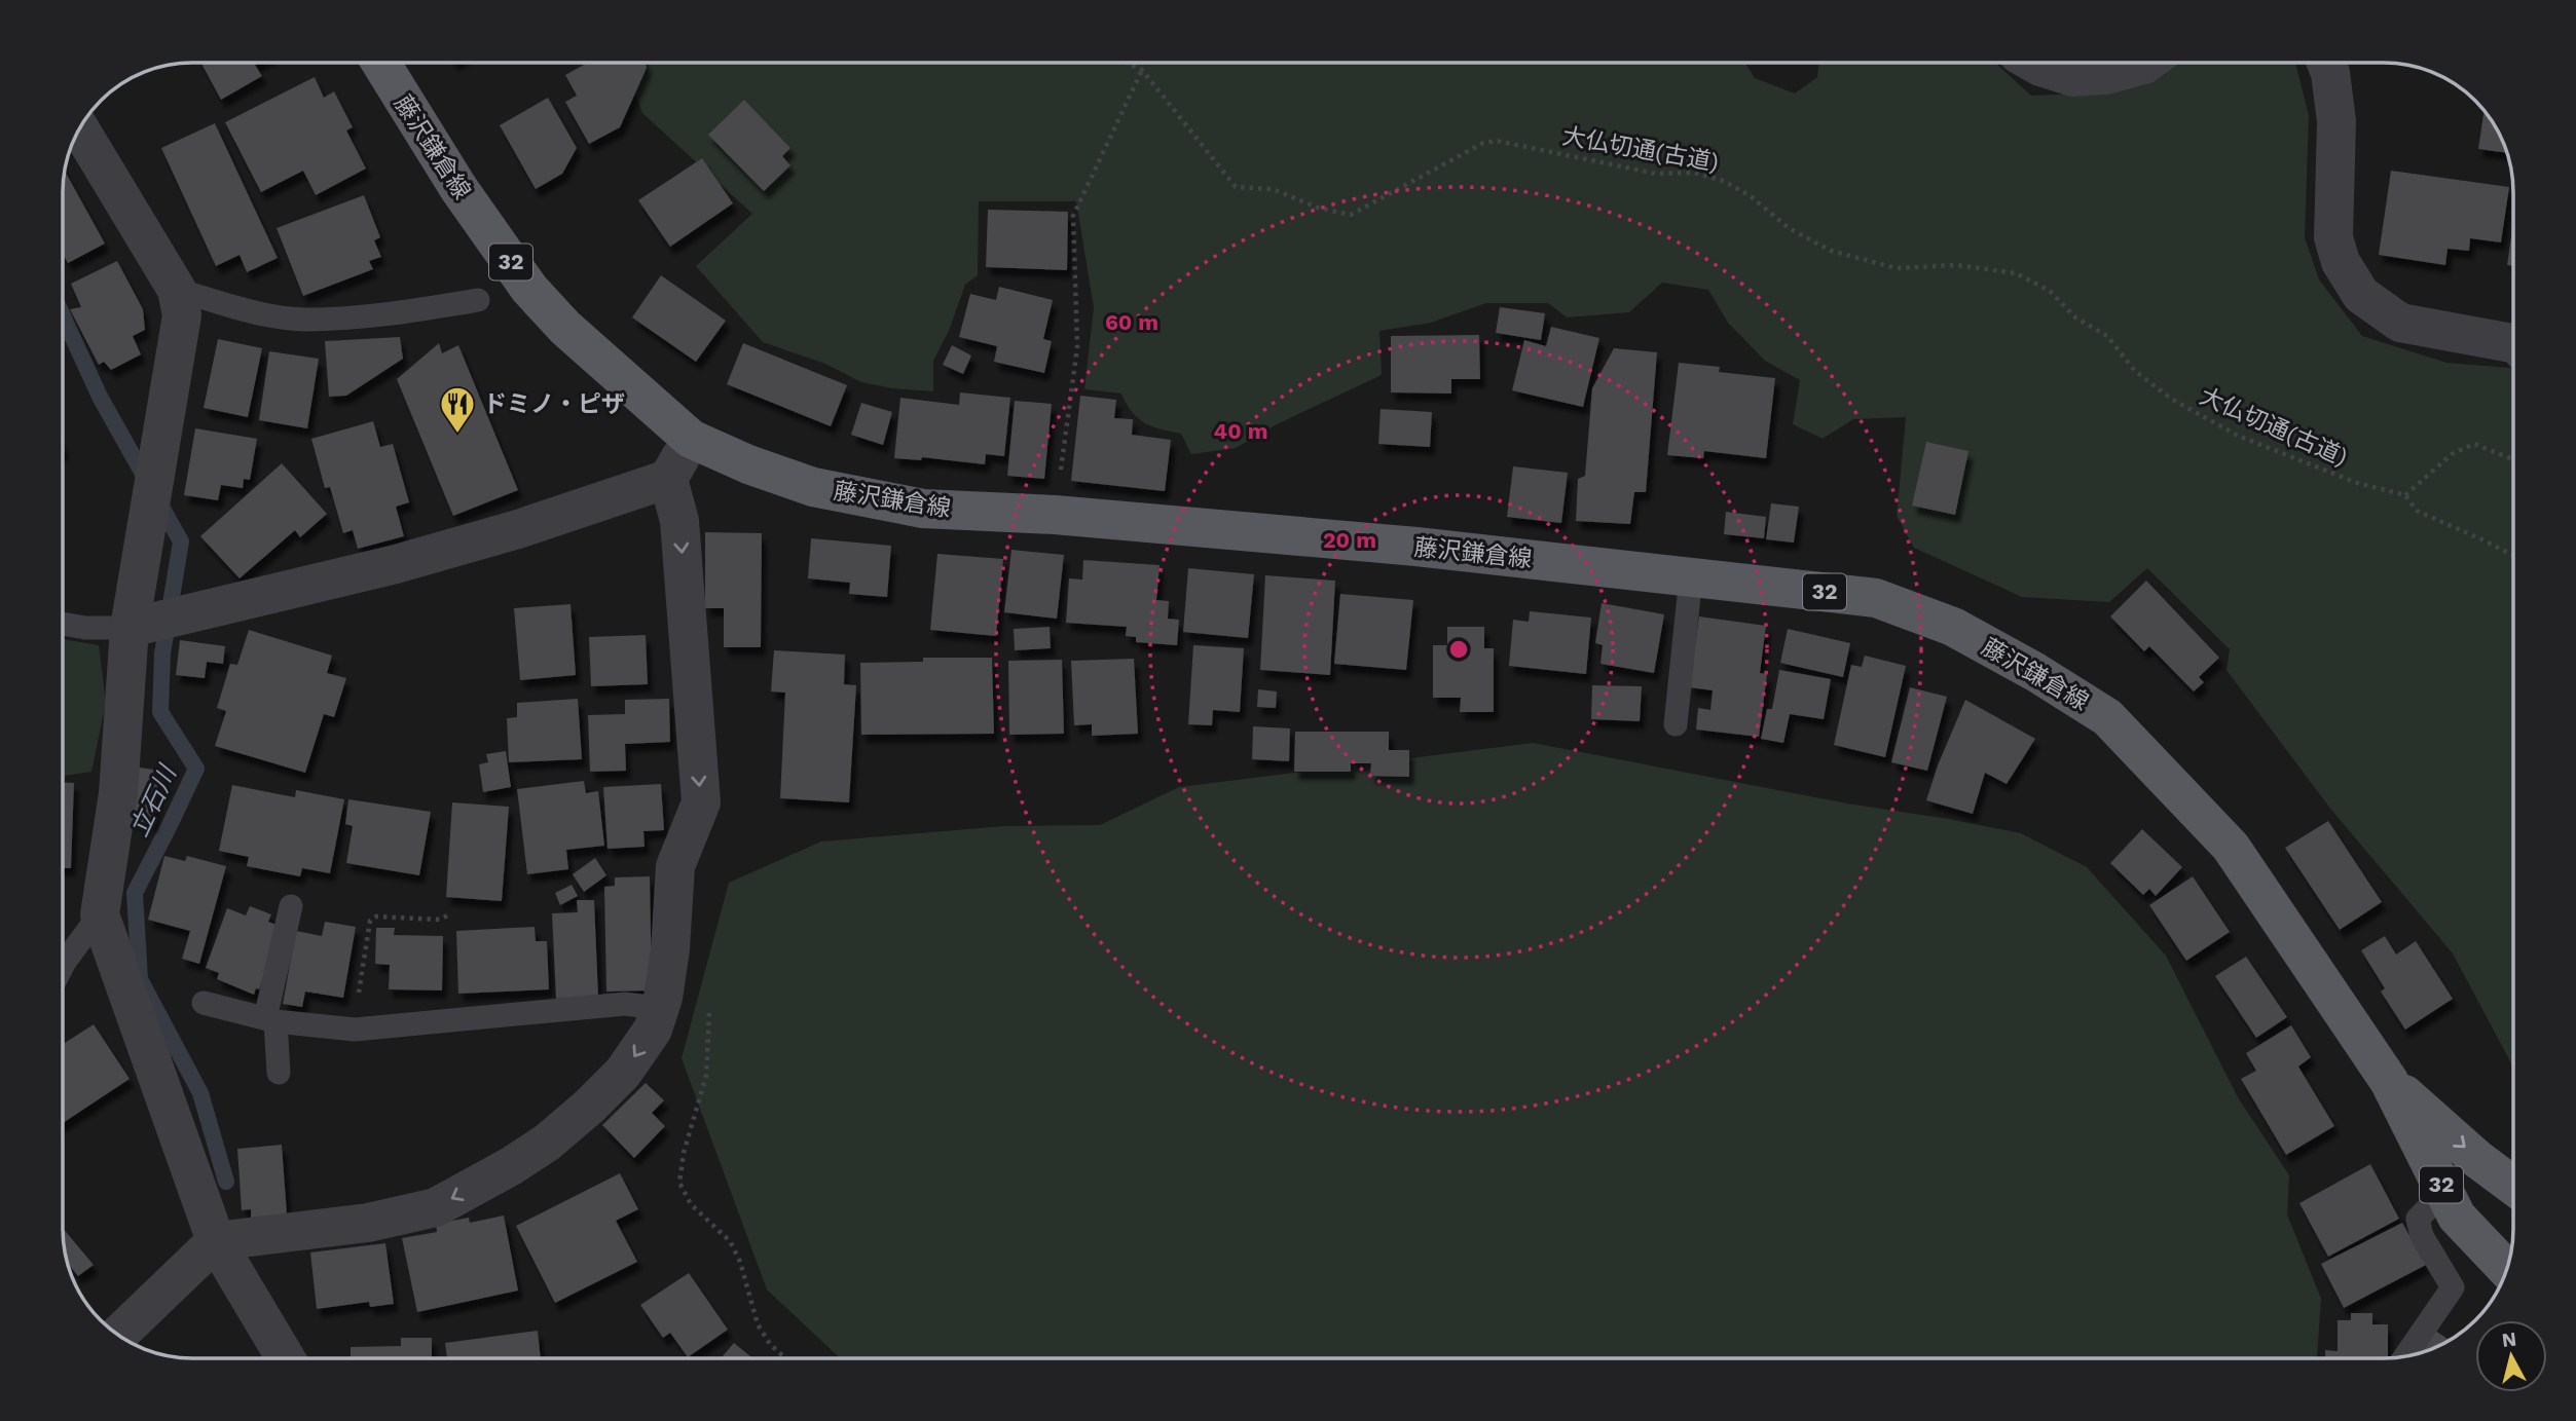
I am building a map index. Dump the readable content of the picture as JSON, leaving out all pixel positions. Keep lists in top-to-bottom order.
{
  "streets": {
    "main road": ["藤沢鎌倉線", "32"],
    "path": ["大仏切通(古道)"]
  },
  "water": ["立石川"],
  "places": {
    "restaurant": ["ドミノ・ピザ"]
  },
  "north": "top",
  "rings": ["60 m", "40 m", "20 m"]
}
